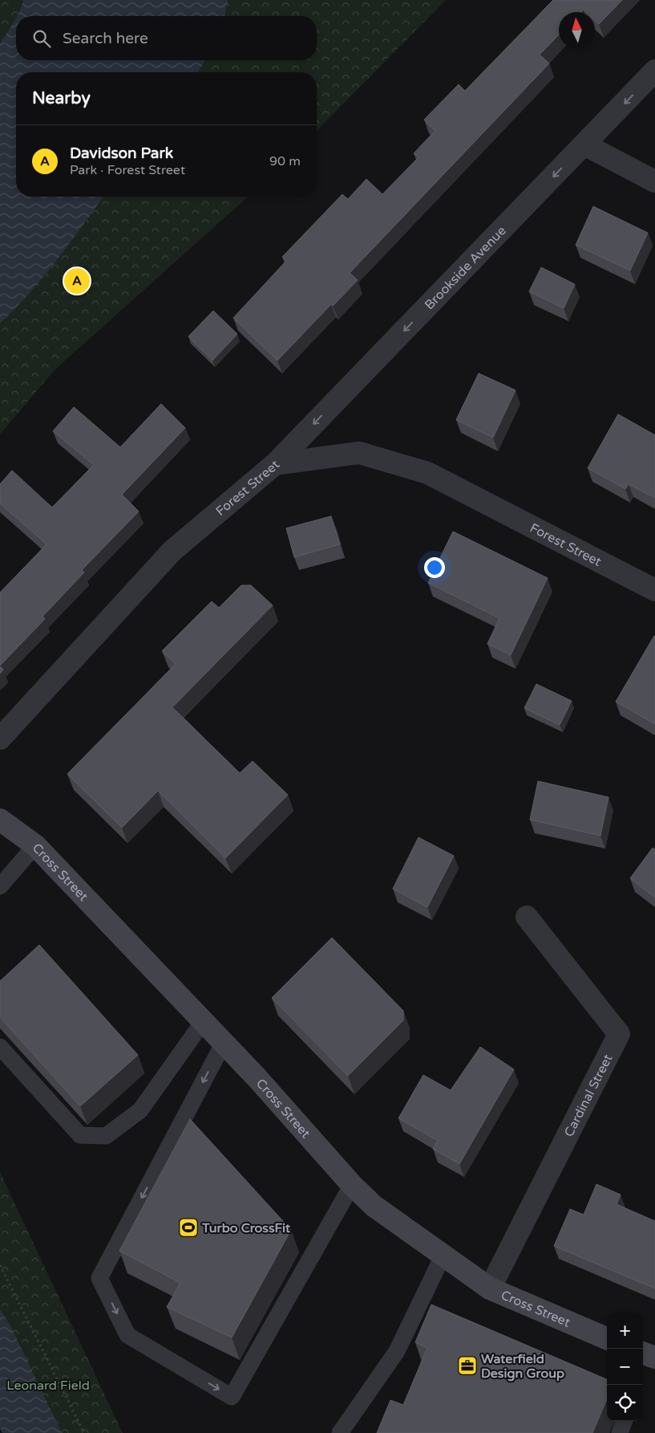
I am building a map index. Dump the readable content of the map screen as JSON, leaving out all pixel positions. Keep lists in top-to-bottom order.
{
  "streets": {
    "street": [
      "Brookside Avenue",
      "Forest Street",
      "Cross Street",
      "Cardinal Street"
    ]
  },
  "crossings": [
    ["Brookside Avenue", "Forest Street"],
    ["Cross Street", "Cardinal Street"]
  ],
  "one_way": ["Brookside Avenue"],
  "parks": ["Leonard Field"],
  "places": {
    "sports": ["Turbo CrossFit"],
    "office": ["Waterfield Design Group"]
  },
  "north": "top",
  "page": {
    "search": "Search here",
    "heading": "Nearby",
    "list": [
      {
        "mark": "A",
        "name": "Davidson Park",
        "note": "Park · Forest Street",
        "value": "90 m"
      }
    ],
    "pins": "A",
    "map_buttons": ["+", "−"]
  }
}
